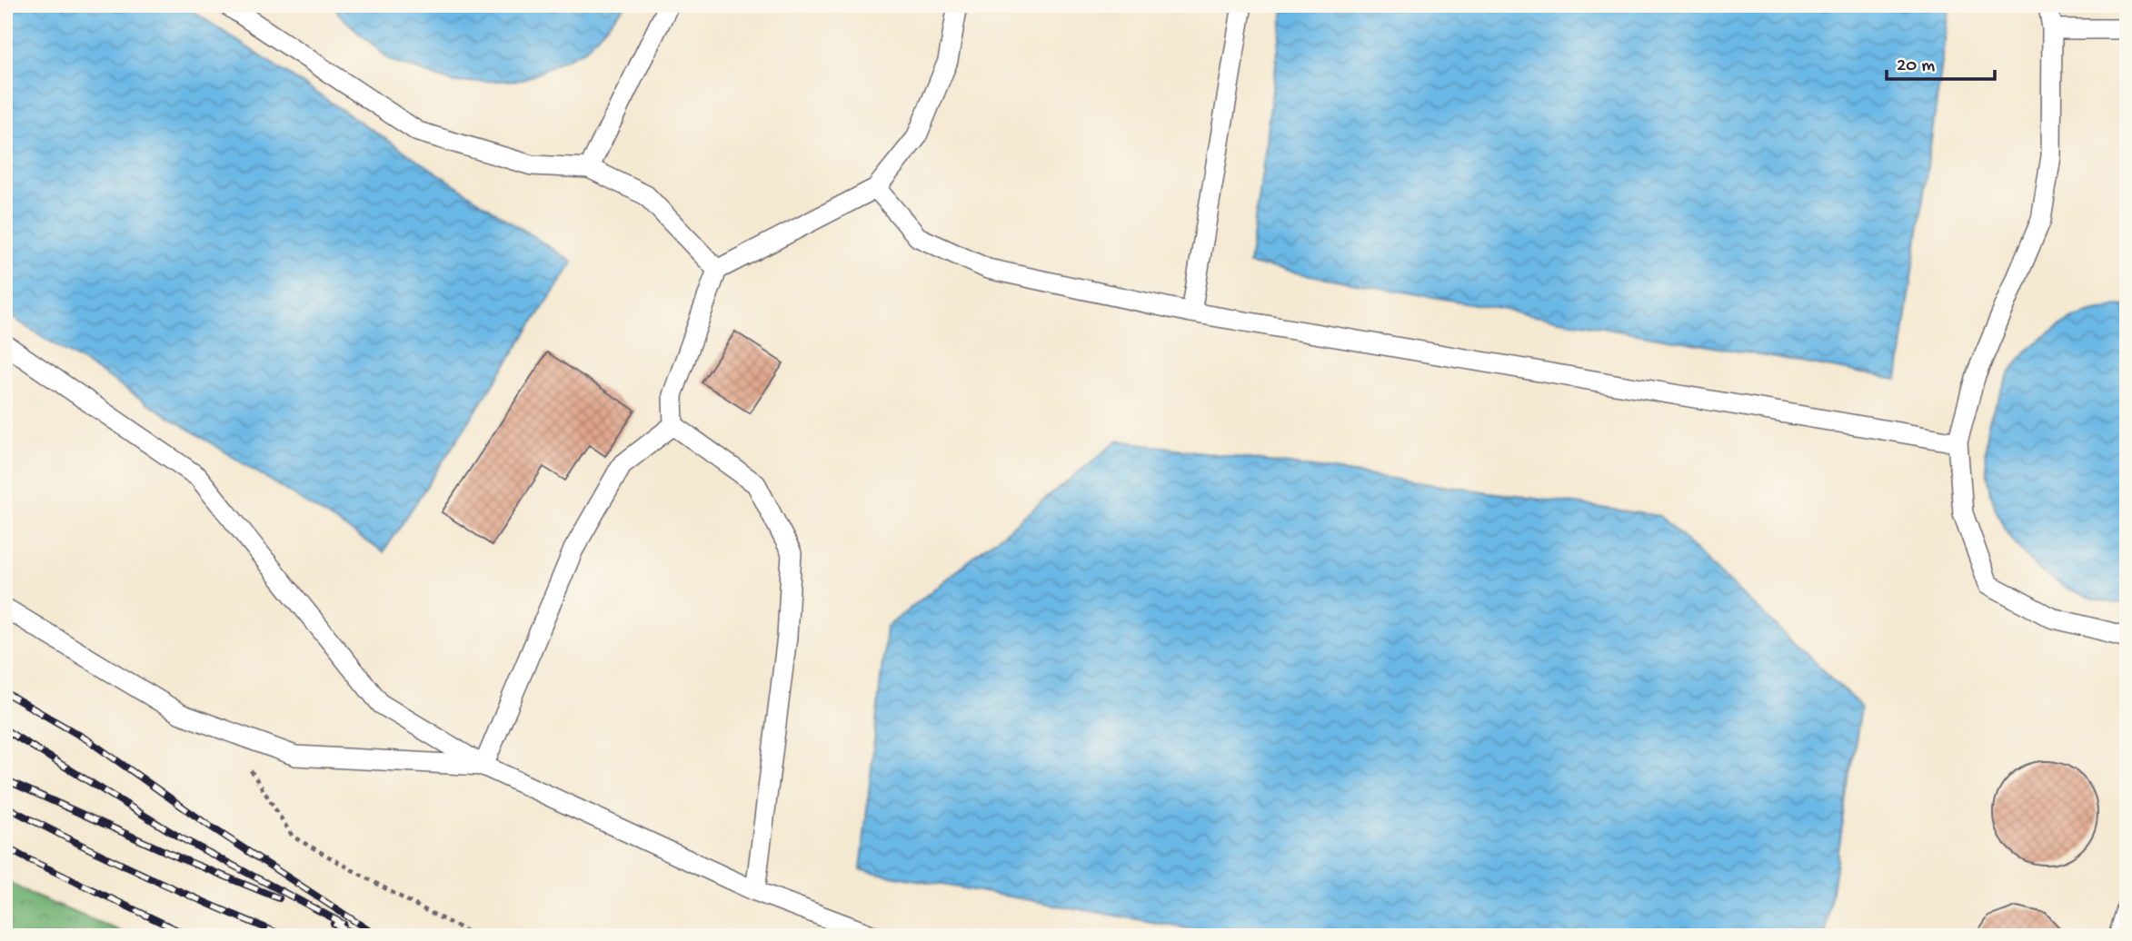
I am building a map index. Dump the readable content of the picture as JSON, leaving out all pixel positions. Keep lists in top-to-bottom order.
{
  "scale_bar": "20 m"
}
